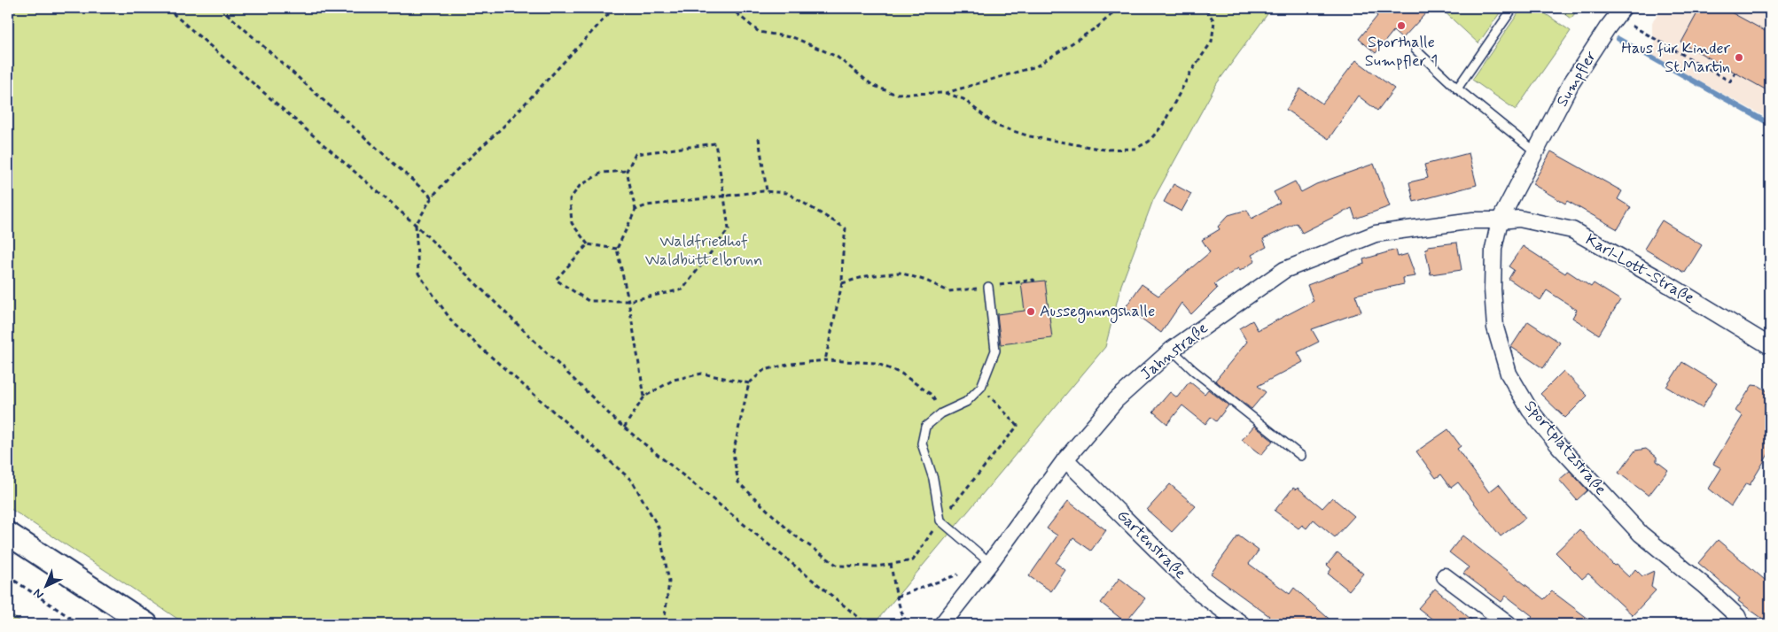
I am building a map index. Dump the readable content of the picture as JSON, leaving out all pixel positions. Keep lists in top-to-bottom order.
{
  "streets": {
    "street": [
      "Sumpfler",
      "Karl-Lott-Straße",
      "Jahnstraße",
      "Sportplatzstraße",
      "Gartenstraße"
    ]
  },
  "crossings": [
    ["Sumpfler", "Karl-Lott-Straße"],
    ["Sumpfler", "Jahnstraße"],
    ["Sumpfler", "Sportplatzstraße"],
    ["Karl-Lott-Straße", "Jahnstraße"],
    ["Karl-Lott-Straße", "Sportplatzstraße"],
    ["Jahnstraße", "Sportplatzstraße"],
    ["Jahnstraße", "Gartenstraße"]
  ],
  "parks": ["Waldfriedhof Waldbüttelbrunn"],
  "places": ["Sporthalle Sumpfler 1", "Haus für Kinder St.Martin", "Aussegnungshalle"],
  "north": "bottom left"
}
